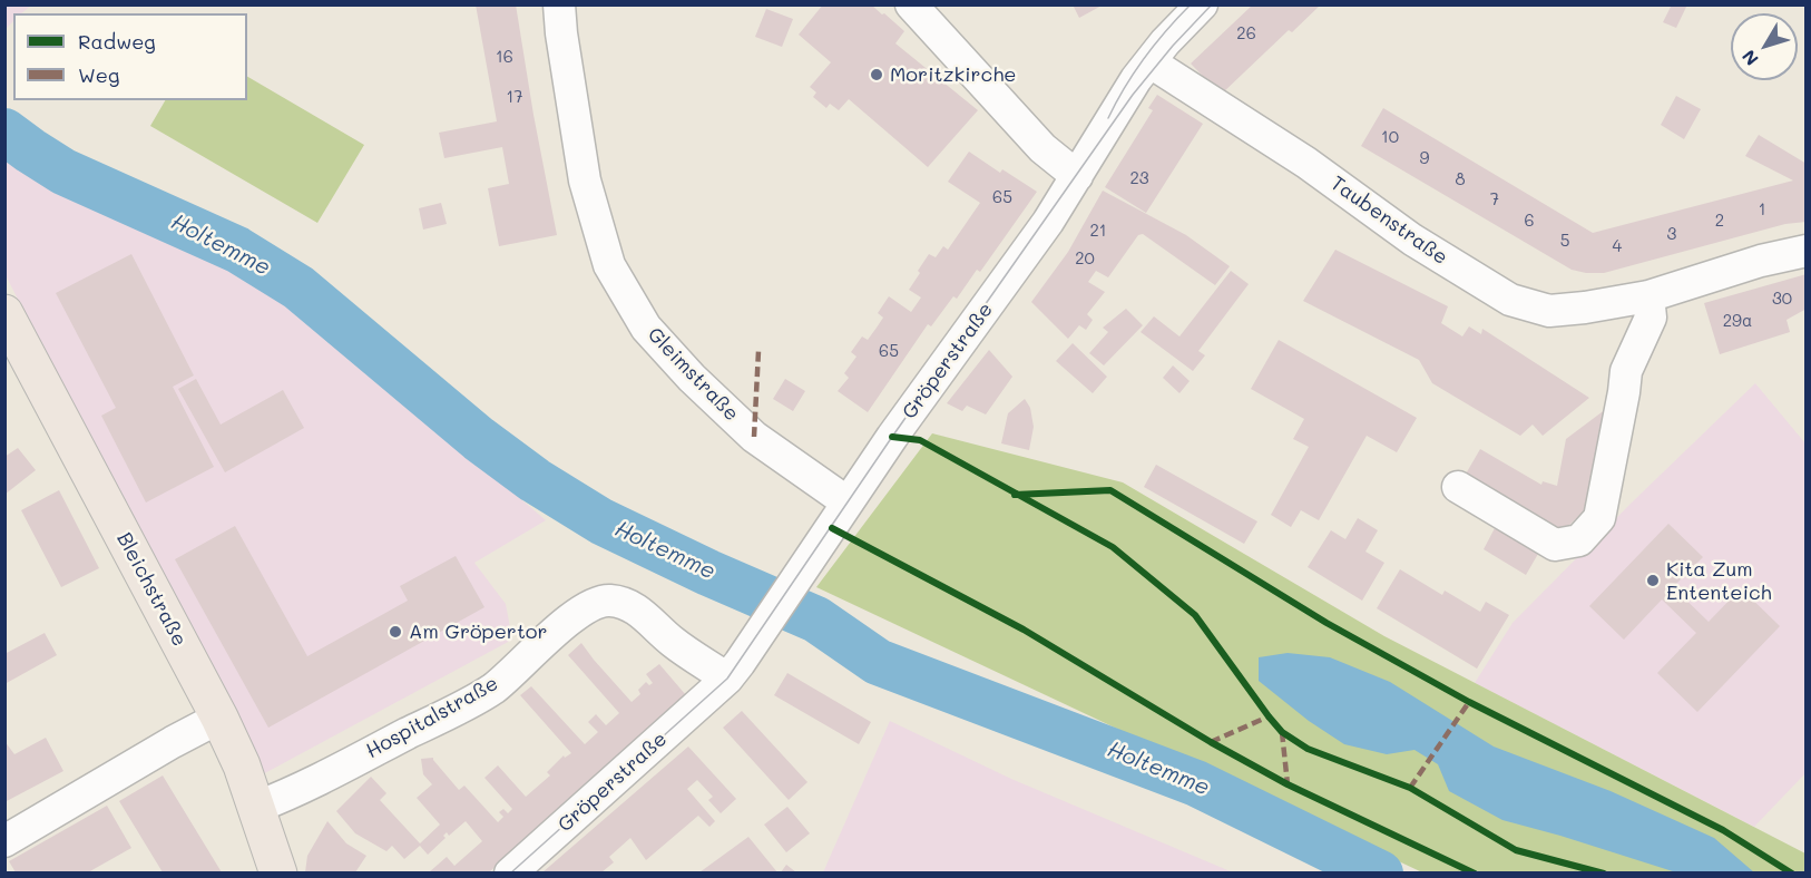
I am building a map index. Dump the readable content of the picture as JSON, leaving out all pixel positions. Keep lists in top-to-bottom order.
{
  "streets": {
    "main road": ["Bleichstraße"],
    "street": [
      "Taubenstraße",
      "Gröperstraße",
      "Gleimstraße",
      "Hospitalstraße"
    ]
  },
  "crossings": [
    ["Taubenstraße", "Gröperstraße"],
    ["Gröperstraße", "Gleimstraße"],
    ["Gröperstraße", "Hospitalstraße"],
    ["Bleichstraße", "Hospitalstraße"]
  ],
  "water": ["Holtemme"],
  "places": ["Moritzkirche", "Kita Zum Ententeich", "Am Gröpertor"],
  "house_numbers": [
    "26",
    "16",
    "17",
    "10",
    "9",
    "23",
    "8",
    "65",
    "7",
    "1",
    "6",
    "2",
    "21",
    "3",
    "5",
    "4",
    "20",
    "30",
    "29a",
    "65"
  ],
  "legend": ["Radweg", "Weg"],
  "north": "bottom left"
}
